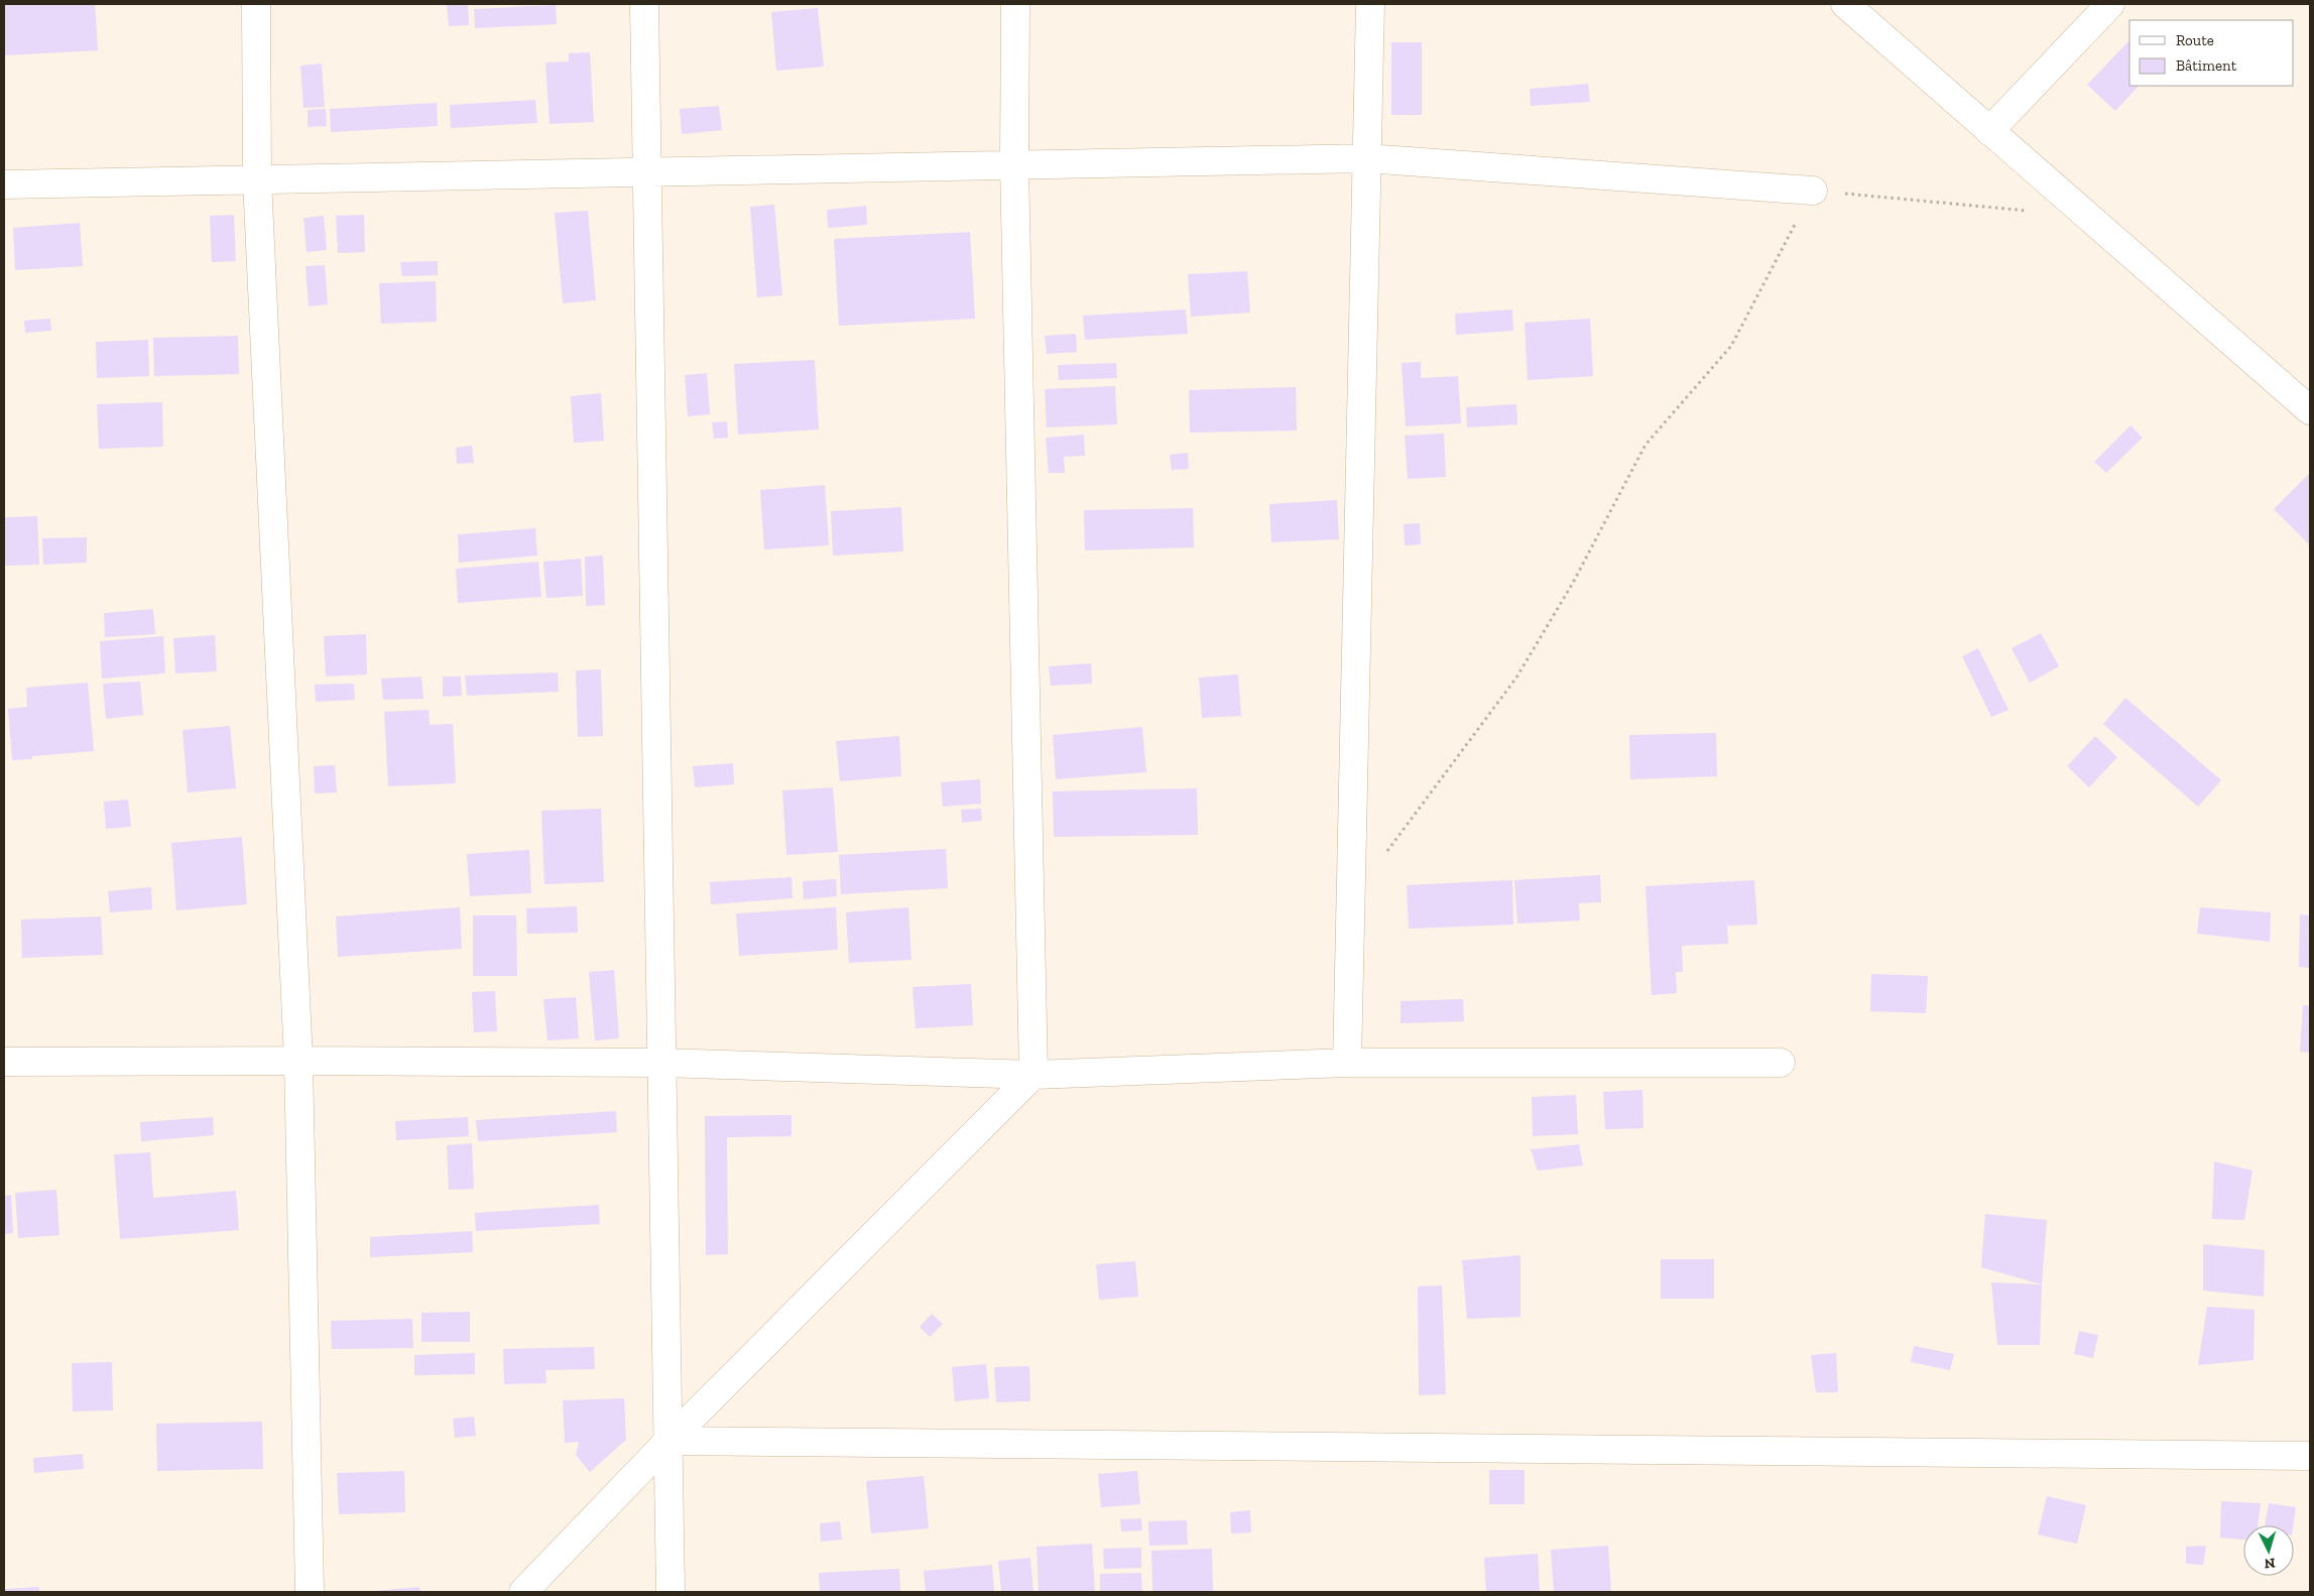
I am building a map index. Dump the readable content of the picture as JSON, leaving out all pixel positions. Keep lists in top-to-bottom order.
{
  "legend": ["Route", "Bâtiment"],
  "north": "bottom"
}
